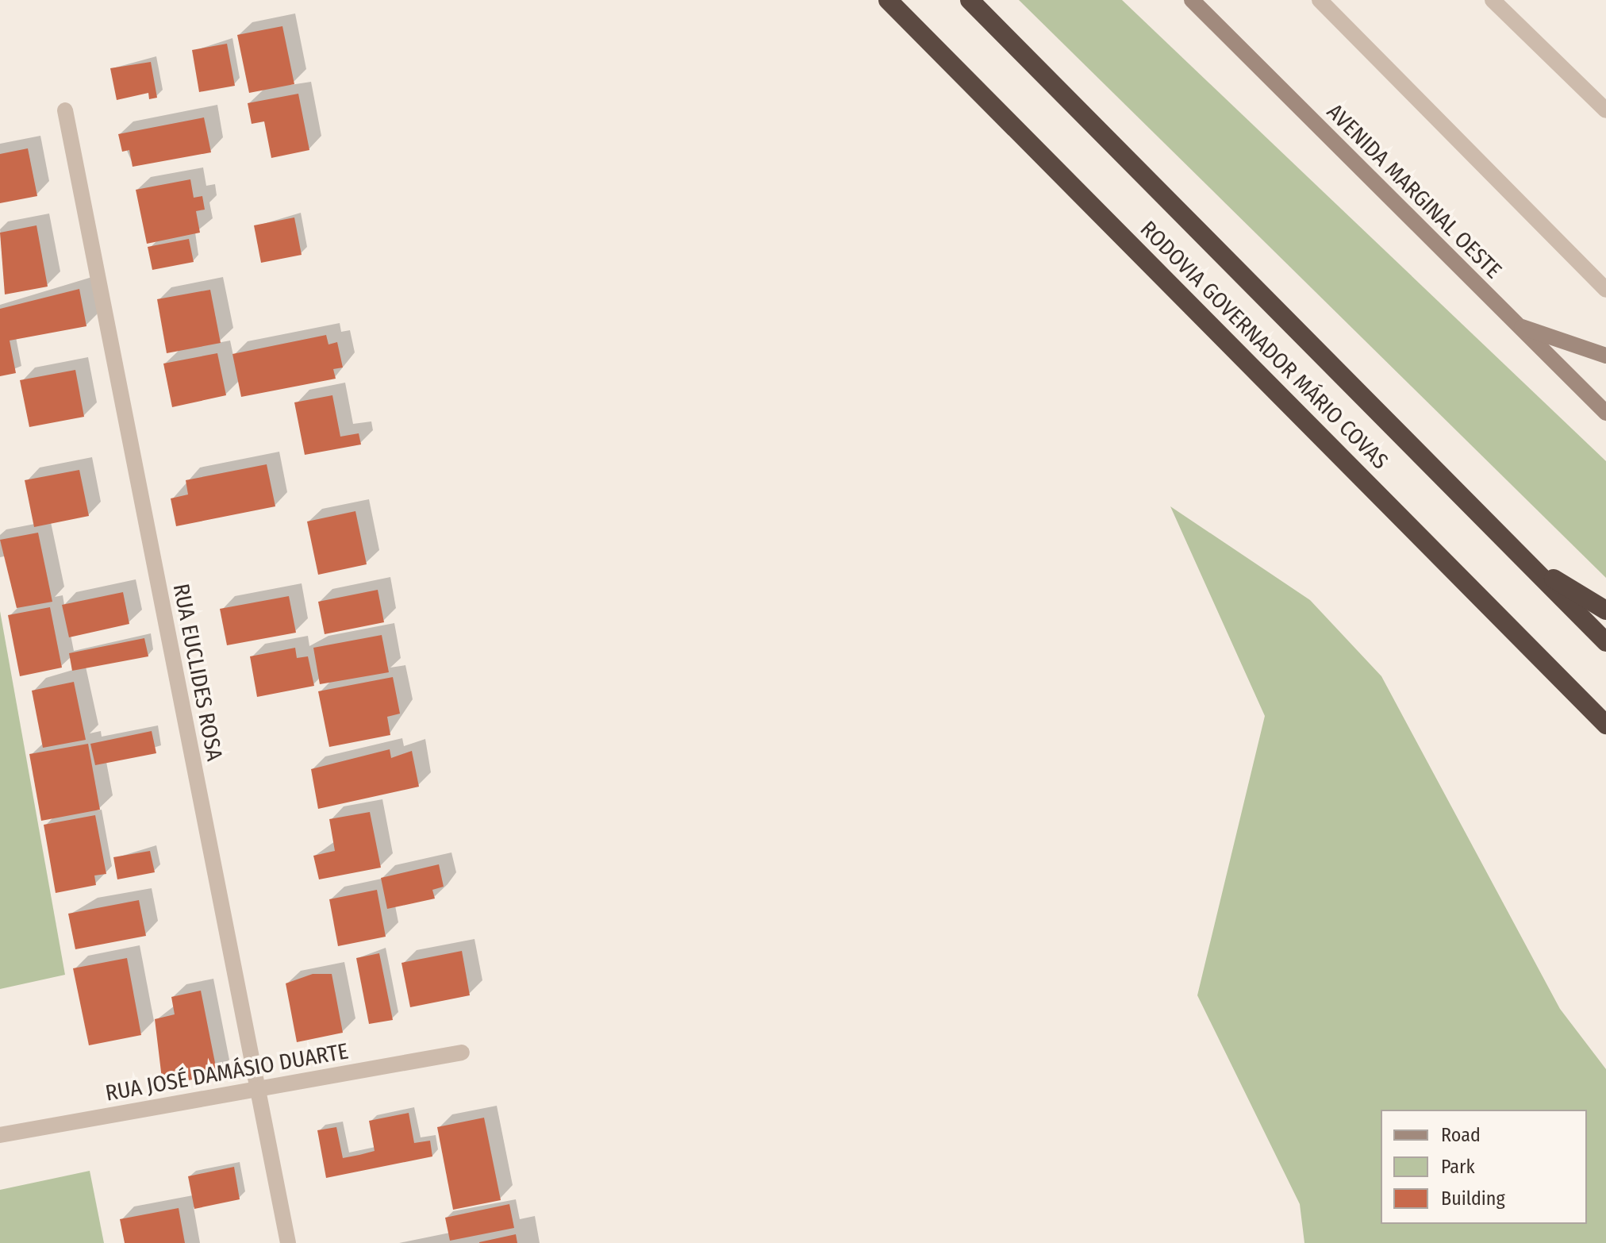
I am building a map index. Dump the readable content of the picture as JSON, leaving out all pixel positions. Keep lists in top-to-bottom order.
{
  "streets": {
    "highway": ["RODOVIA GOVERNADOR MÁRIO COVAS"],
    "main road": ["AVENIDA MARGINAL OESTE"],
    "street": ["RUA EUCLIDES ROSA", "RUA JOSÉ DAMÁSIO DUARTE"]
  },
  "crossings": [
    ["RUA EUCLIDES ROSA", "RUA JOSÉ DAMÁSIO DUARTE"]
  ],
  "legend": ["Road", "Park", "Building"]
}
